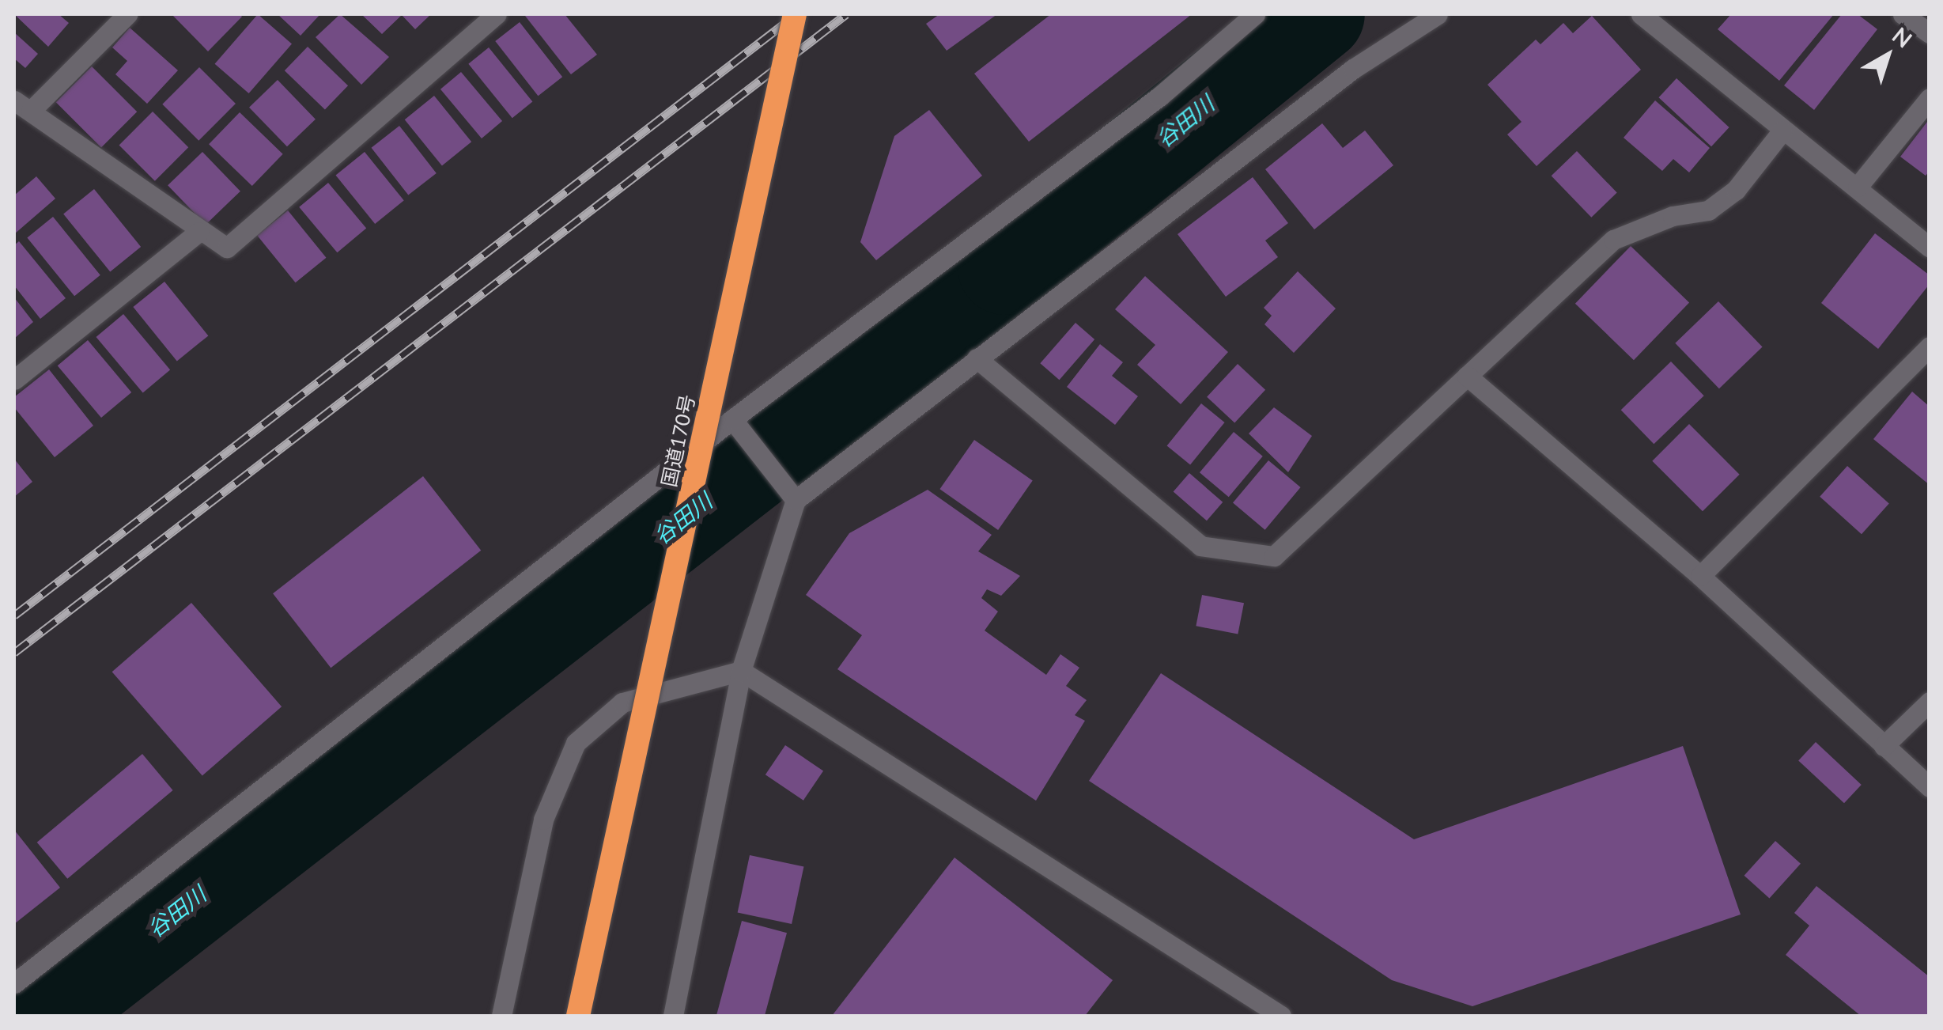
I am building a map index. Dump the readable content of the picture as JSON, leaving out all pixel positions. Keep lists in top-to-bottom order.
{
  "streets": {
    "highway": ["国道170号"]
  },
  "water": ["谷田川"],
  "north": "top right"
}
